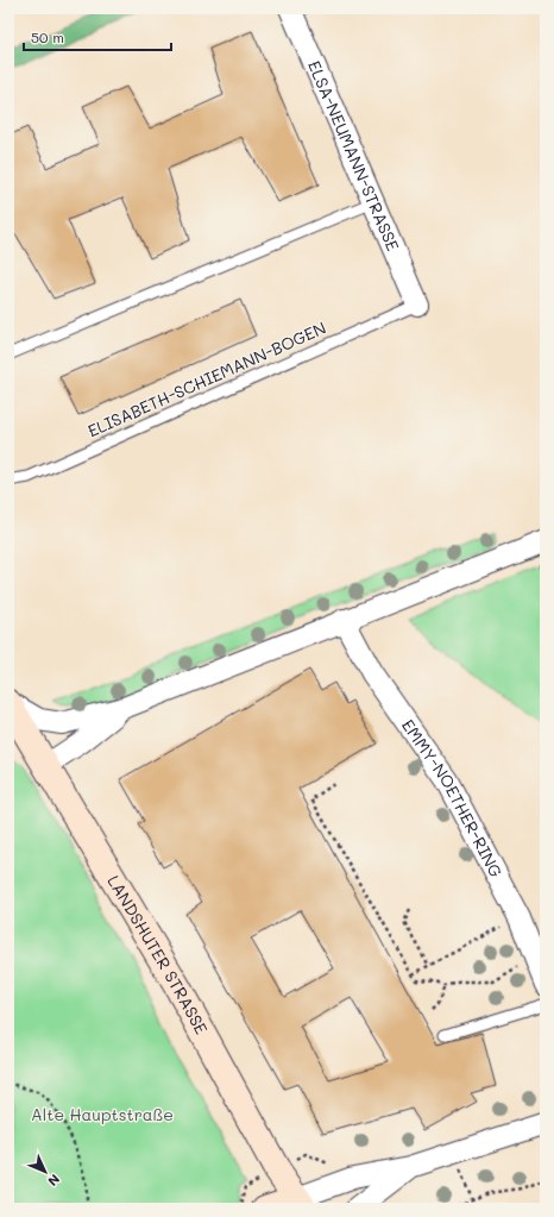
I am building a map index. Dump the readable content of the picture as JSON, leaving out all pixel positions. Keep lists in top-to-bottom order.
{
  "streets": {
    "main road": ["LANDSHUTER STRASSE"],
    "street": ["ELSA-NEUMANN-STRASSE", "EMMY-NOETHER-RING"],
    "lane": ["ELISABETH-SCHIEMANN-BOGEN"]
  },
  "crossings": [
    ["ELSA-NEUMANN-STRASSE", "ELISABETH-SCHIEMANN-BOGEN"]
  ],
  "parks": ["Alte Hauptstraße"],
  "scale_bar": "50 m",
  "north": "bottom right"
}
